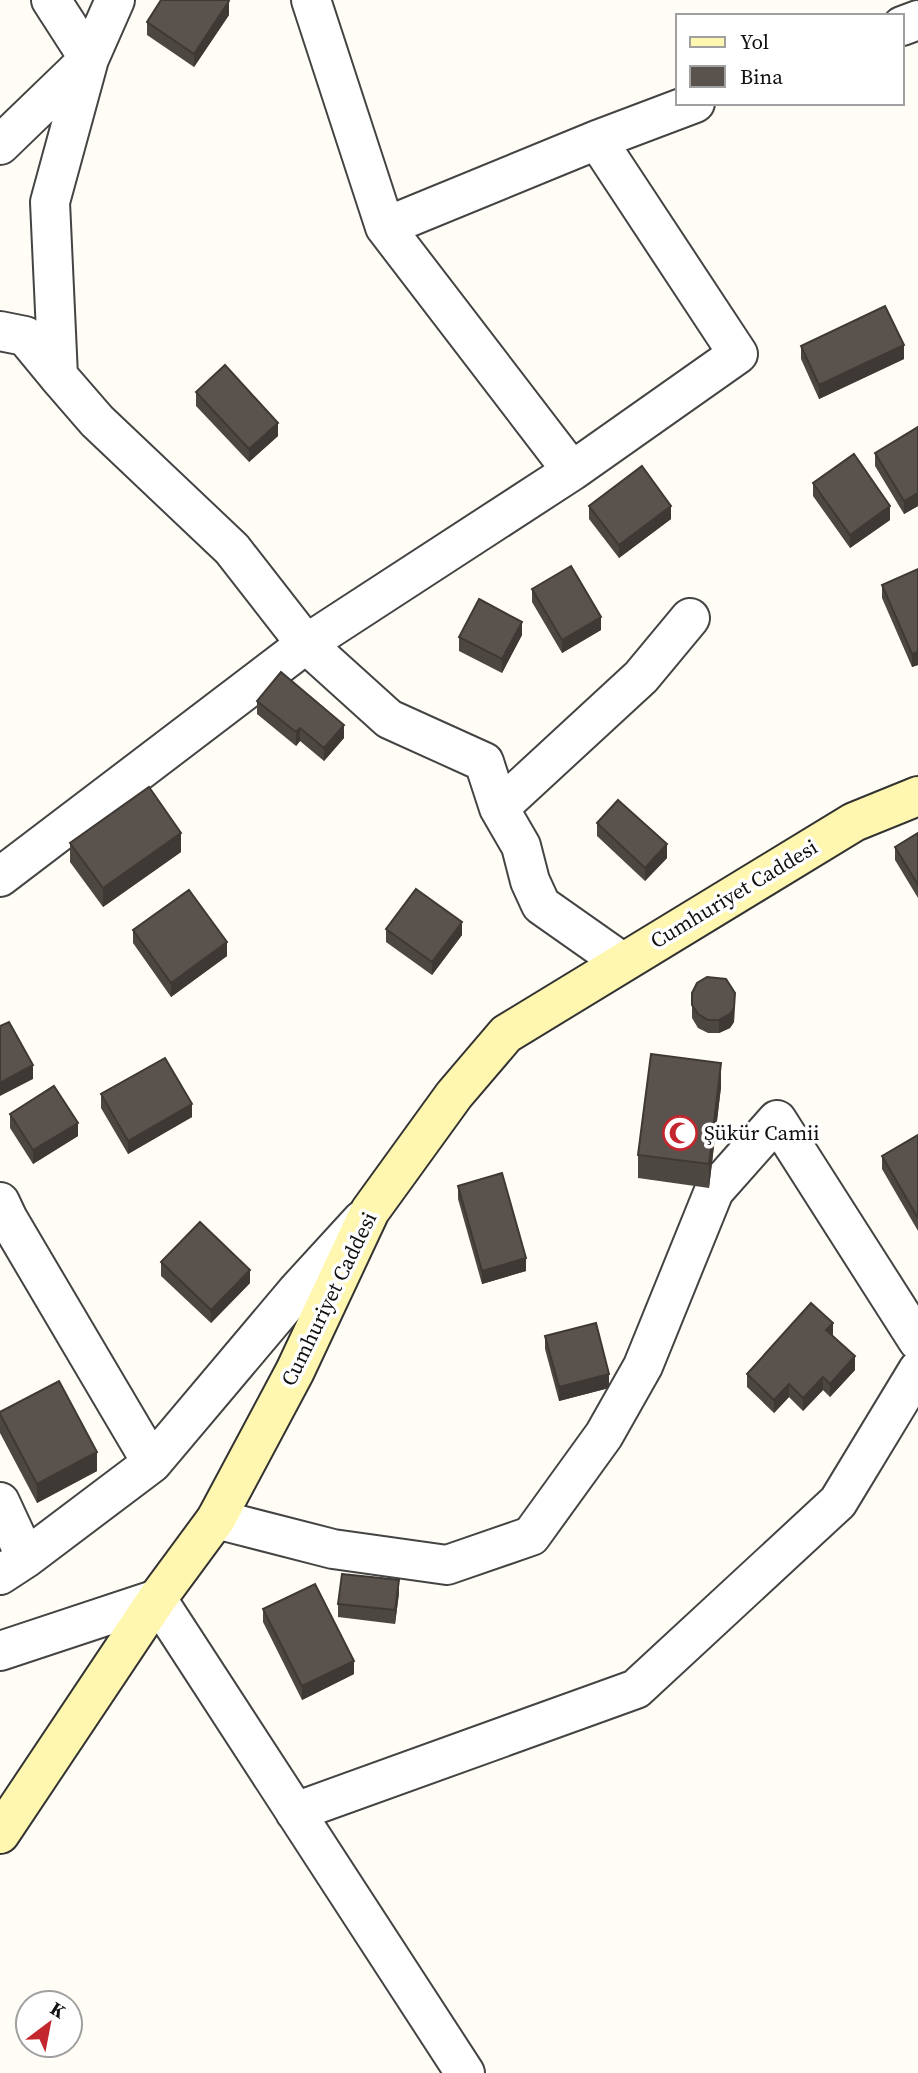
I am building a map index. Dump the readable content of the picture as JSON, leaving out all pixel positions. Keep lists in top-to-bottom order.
{
  "streets": {
    "street": ["Cumhuriyet Caddesi"]
  },
  "places": {
    "mosque": ["Şükür Camii"]
  },
  "legend": ["Yol", "Bina"],
  "north": "top right"
}
